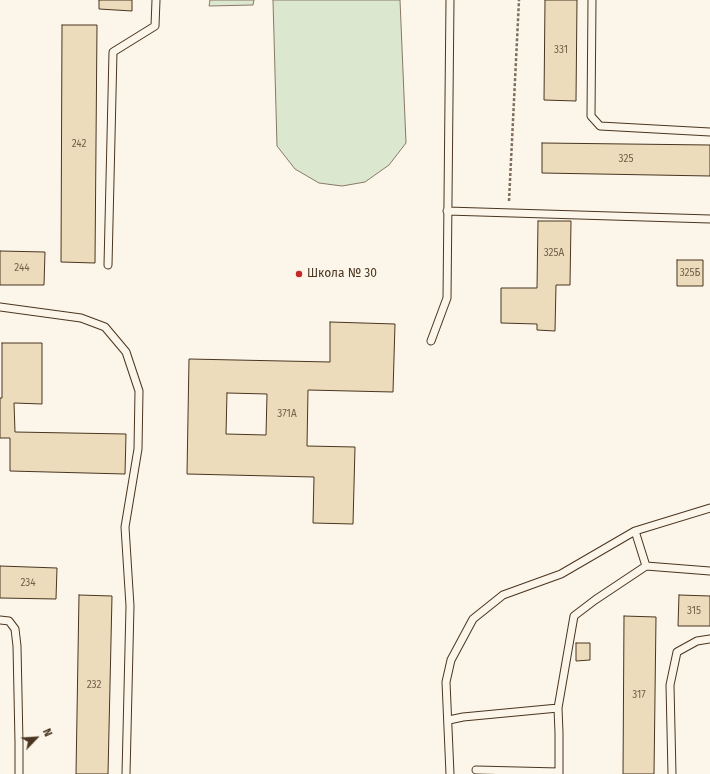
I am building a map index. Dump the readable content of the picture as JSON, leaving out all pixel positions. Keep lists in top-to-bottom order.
{
  "places": ["Школа № 30"],
  "house_numbers": [
    "331",
    "242",
    "325",
    "325А",
    "244",
    "325Б",
    "371А",
    "234",
    "315",
    "232",
    "317"
  ],
  "north": "top right"
}
